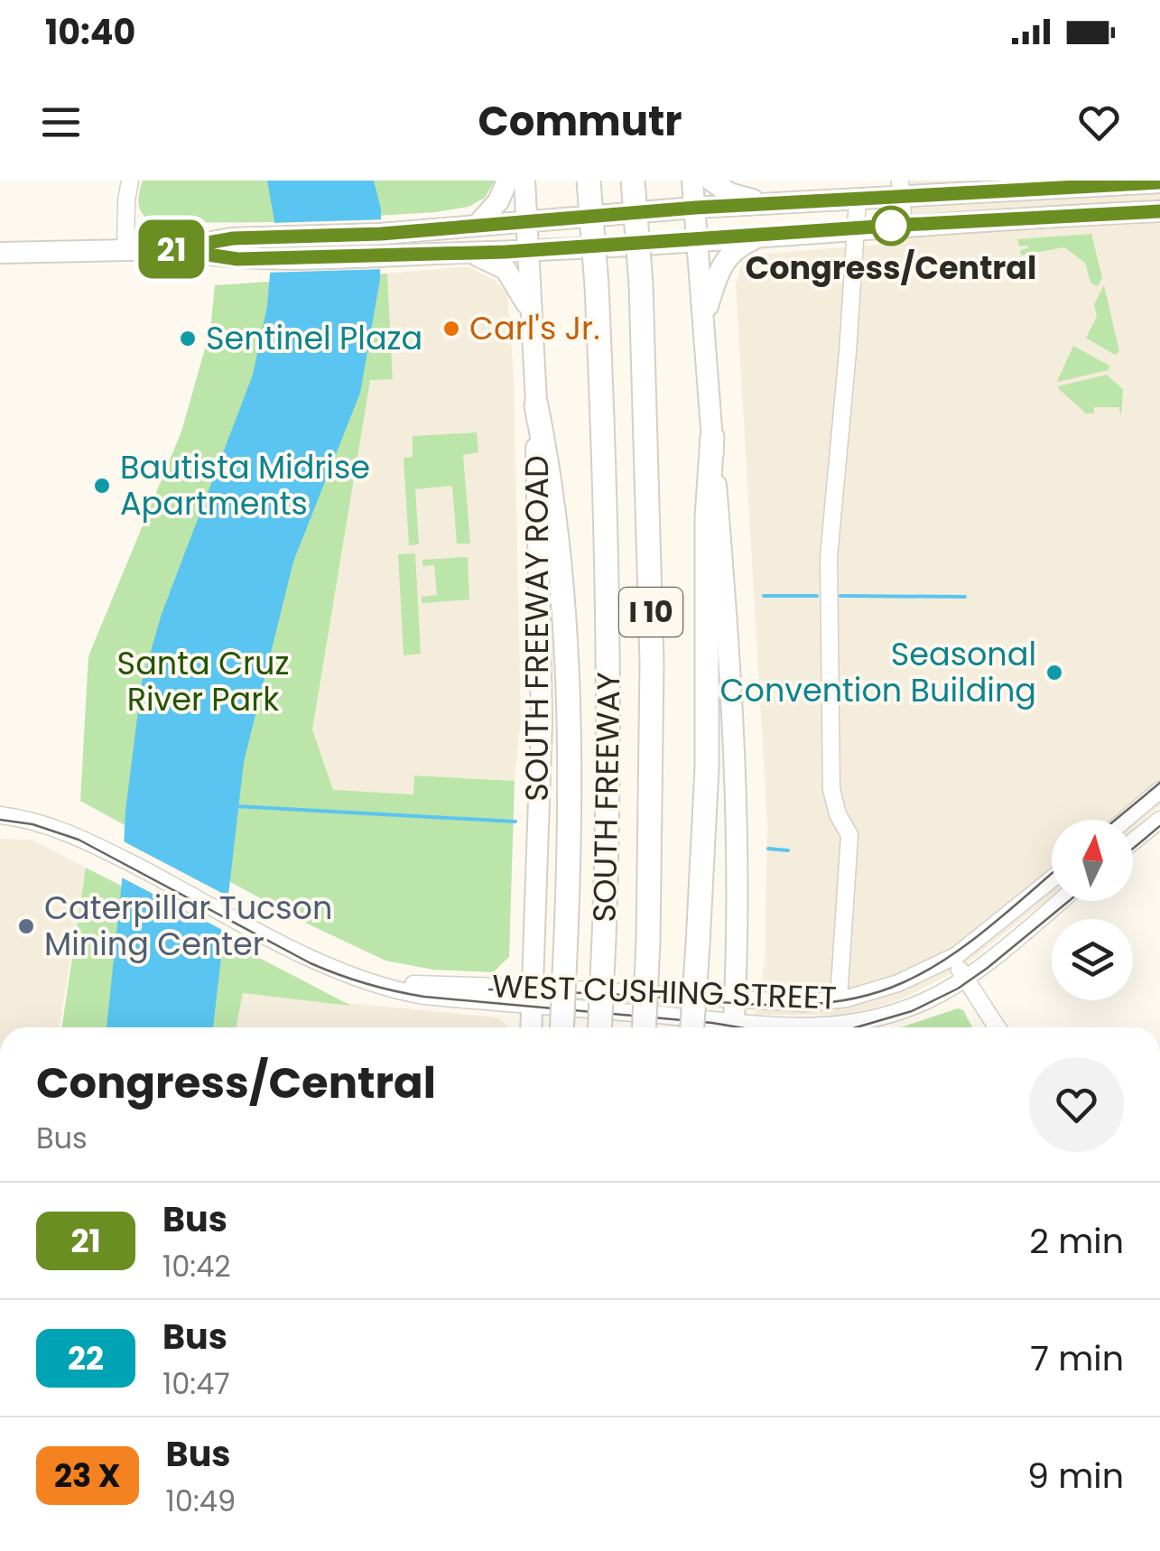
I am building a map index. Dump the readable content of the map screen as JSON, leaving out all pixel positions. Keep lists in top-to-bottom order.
{
  "streets": {
    "highway": ["I 10", "SOUTH FREEWAY"],
    "main road": ["SOUTH FREEWAY ROAD"],
    "street": ["WEST CUSHING STREET"]
  },
  "crossings": [
    ["SOUTH FREEWAY ROAD", "WEST CUSHING STREET"]
  ],
  "parks": ["Santa Cruz River Park"],
  "places": [
    "Congress/Central",
    "Carl's Jr.",
    "Sentinel Plaza",
    "Bautista Midrise Apartments",
    "Seasonal Convention Building",
    "Caterpillar Tucson Mining Center"
  ],
  "lines": ["bus line 21"],
  "north": "top",
  "page": {
    "status": "10:40",
    "header": "Commutr",
    "on_map": "21",
    "heading": ["Congress/Central", "Bus"],
    "list": [
      {
        "mark": "21",
        "name": "Bus",
        "note": "10:42",
        "value": "2 min"
      },
      {
        "mark": "22",
        "name": "Bus",
        "note": "10:47",
        "value": "7 min"
      },
      {
        "mark": "23 X",
        "name": "Bus",
        "note": "10:49",
        "value": "9 min"
      }
    ]
  }
}
